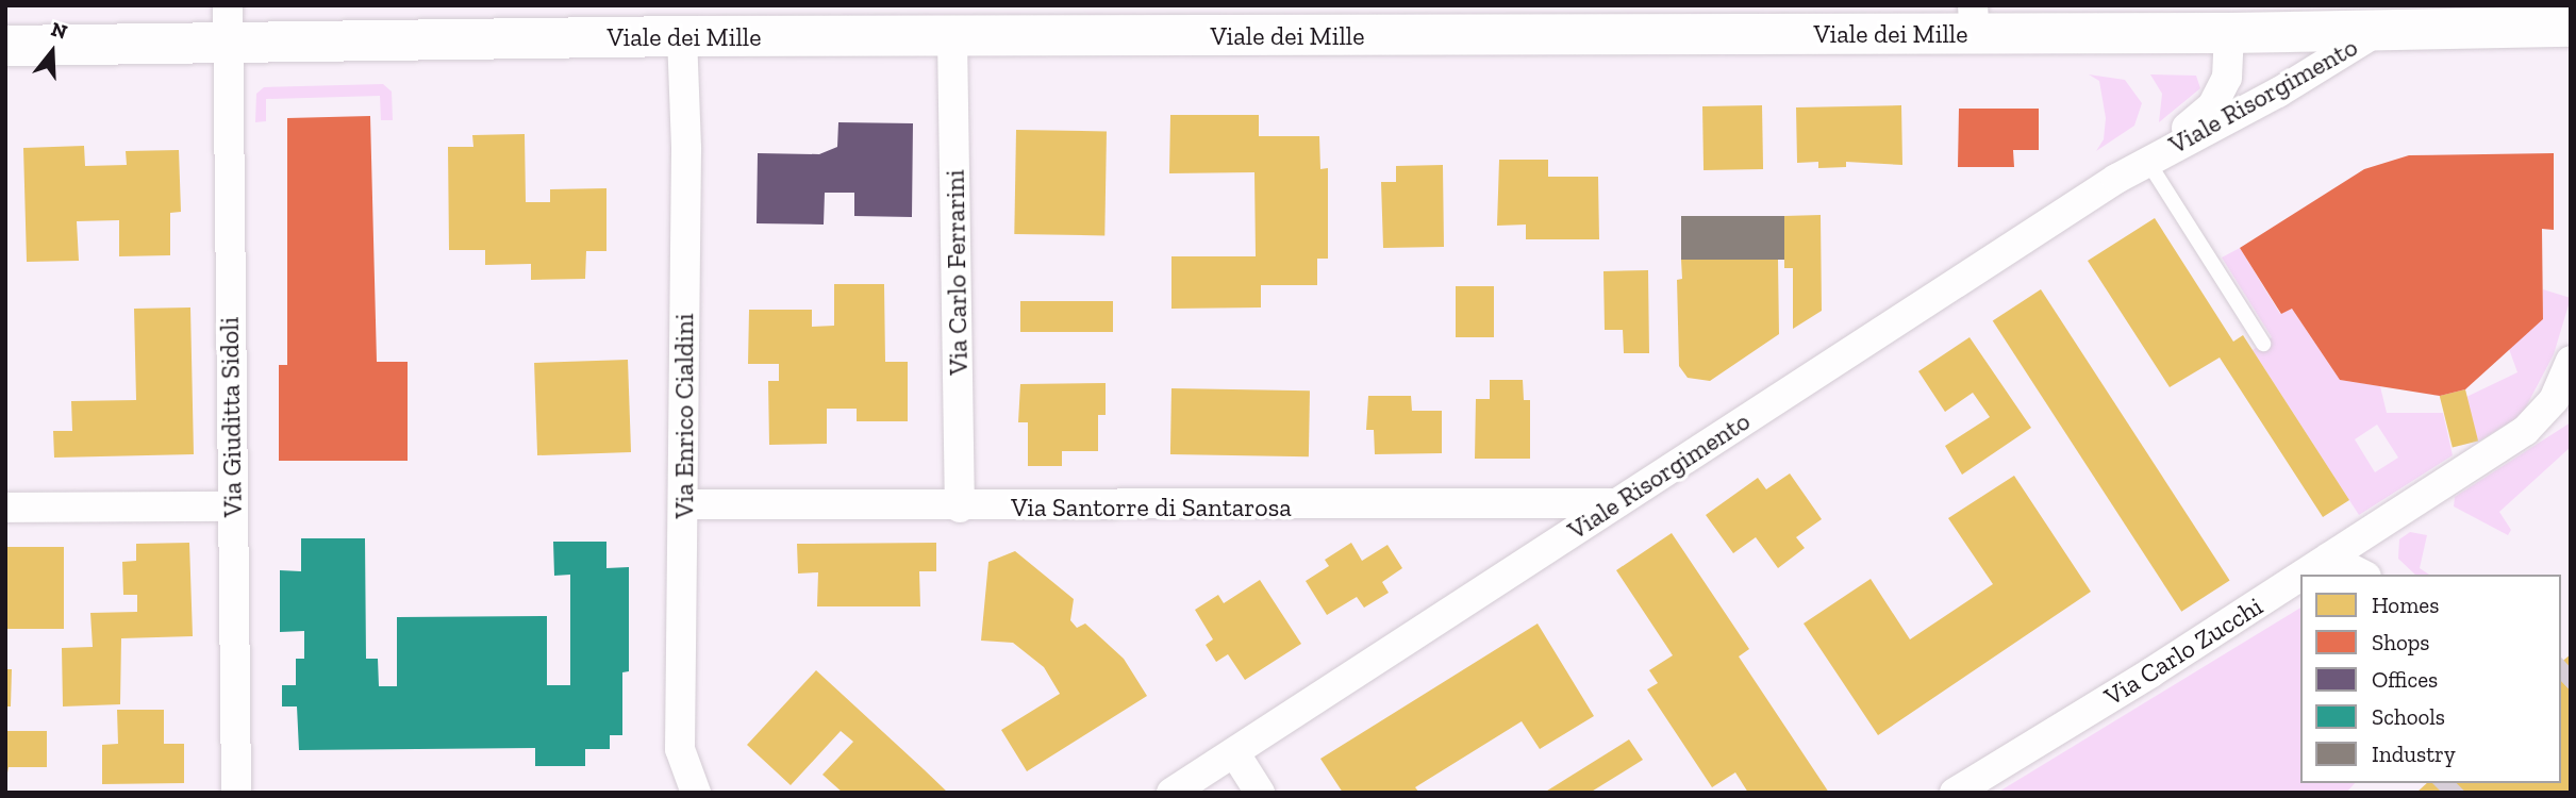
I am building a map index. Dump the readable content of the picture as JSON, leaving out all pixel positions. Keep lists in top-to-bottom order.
{
  "streets": {
    "main road": ["Viale dei Mille"],
    "street": [
      "Viale Risorgimento",
      "Via Carlo Ferrarini",
      "Via Enrico Cialdini",
      "Via Giuditta Sidoli",
      "Via Santorre di Santarosa",
      "Via Carlo Zucchi"
    ]
  },
  "crossings": [
    ["Viale dei Mille", "Viale Risorgimento"],
    ["Viale dei Mille", "Via Carlo Ferrarini"],
    ["Viale dei Mille", "Via Enrico Cialdini"],
    ["Viale dei Mille", "Via Giuditta Sidoli"],
    ["Viale Risorgimento", "Via Santorre di Santarosa"],
    ["Via Carlo Ferrarini", "Via Santorre di Santarosa"],
    ["Via Enrico Cialdini", "Via Santorre di Santarosa"]
  ],
  "legend": [
    "Homes",
    "Shops",
    "Offices",
    "Schools",
    "Industry"
  ],
  "north": "top"
}
